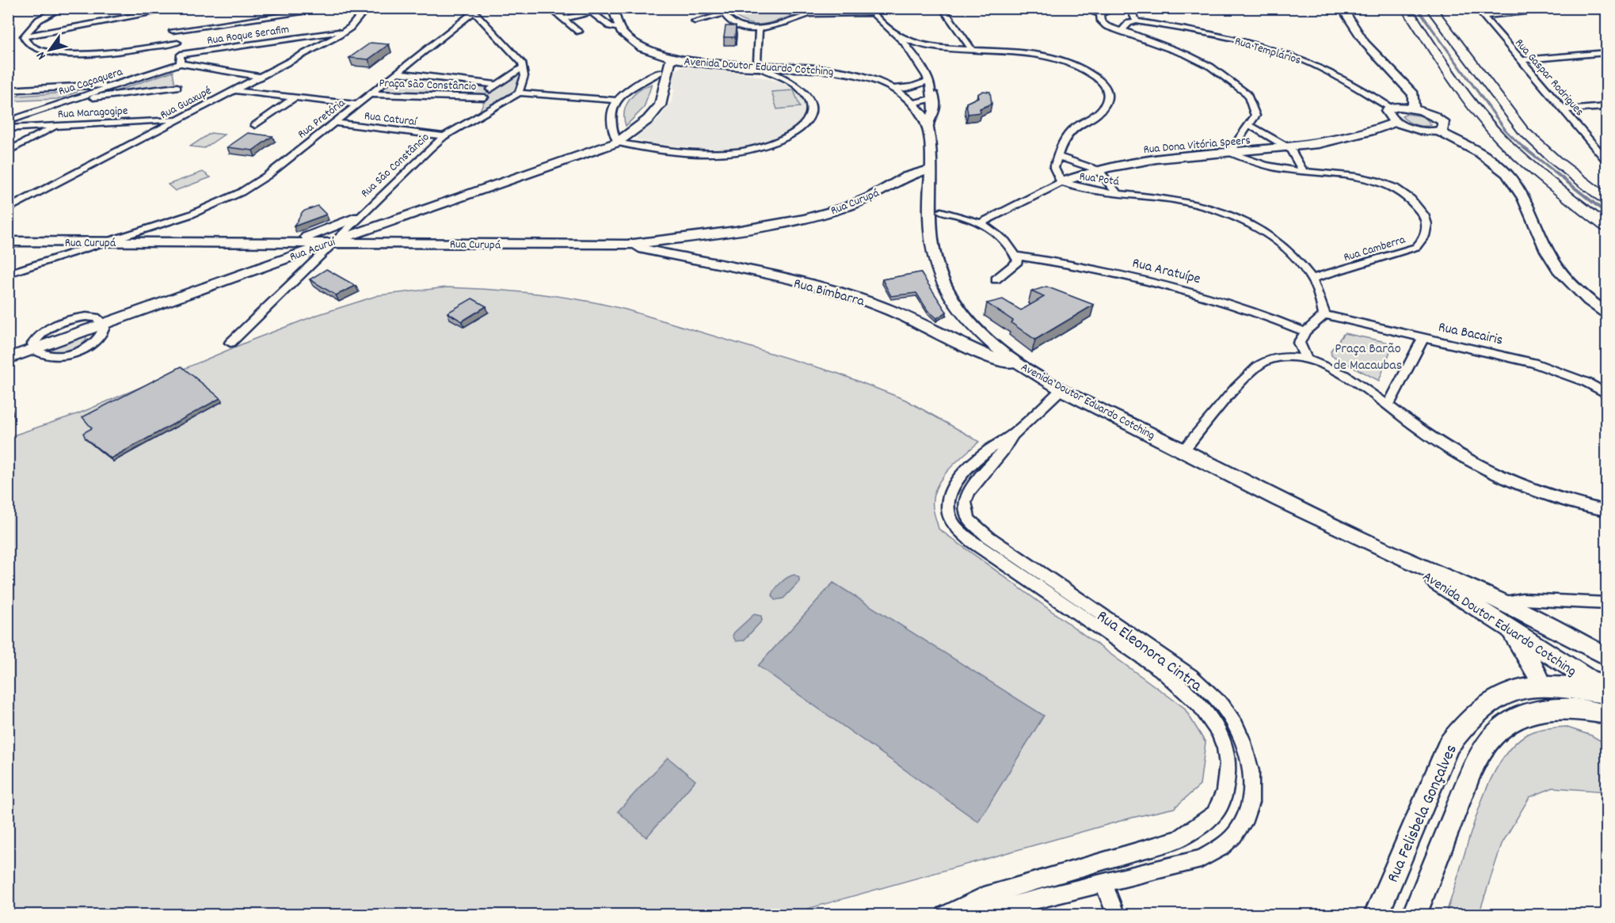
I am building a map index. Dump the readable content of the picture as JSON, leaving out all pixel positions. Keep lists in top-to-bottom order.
{
  "streets": {
    "street": [
      "Rua Roque Serafim",
      "Rua Templários",
      "Avenida Doutor Eduardo Cotching",
      "Rua Gaspar Rodrigues",
      "Rua Caçaquera",
      "Praça São Constâncio",
      "Rua Guaxupé",
      "Rua Maragogipe",
      "Rua Pretória",
      "Rua Caturaí",
      "Rua Dona Vitória Speers",
      "Rua São Constâncio",
      "Rua Potá",
      "Rua Curupá",
      "Rua Camberra",
      "Rua Acuruí",
      "Rua Aratuípe",
      "Rua Bimbarra",
      "Rua Bacairis",
      "Rua Eleonora Cintra",
      "Rua Felisbela Gonçalves"
    ]
  },
  "crossings": [
    ["Rua Roque Serafim", "Rua Guaxupé"],
    ["Avenida Doutor Eduardo Cotching", "Rua Curupá"],
    ["Avenida Doutor Eduardo Cotching", "Rua Acuruí"],
    ["Avenida Doutor Eduardo Cotching", "Rua Bimbarra"],
    ["Avenida Doutor Eduardo Cotching", "Rua Eleonora Cintra"],
    ["Avenida Doutor Eduardo Cotching", "Rua Felisbela Gonçalves"],
    ["Praça São Constâncio", "Rua Pretória"],
    ["Praça São Constâncio", "Rua São Constâncio"],
    ["Rua Guaxupé", "Rua Maragogipe"],
    ["Rua Pretória", "Rua Caturaí"],
    ["Rua Pretória", "Rua Curupá"],
    ["Rua Caturaí", "Rua São Constâncio"],
    ["Rua Dona Vitória Speers", "Rua Potá"],
    ["Rua Dona Vitória Speers", "Rua Camberra"],
    ["Rua São Constâncio", "Rua Curupá"],
    ["Rua São Constâncio", "Rua Acuruí"],
    ["Rua Potá", "Rua Camberra"],
    ["Rua Potá", "Rua Bacairis"],
    ["Rua Curupá", "Rua Acuruí"],
    ["Rua Curupá", "Rua Bimbarra"]
  ],
  "parks": ["Praça Barão de Macaubas"],
  "north": "bottom left"
}
